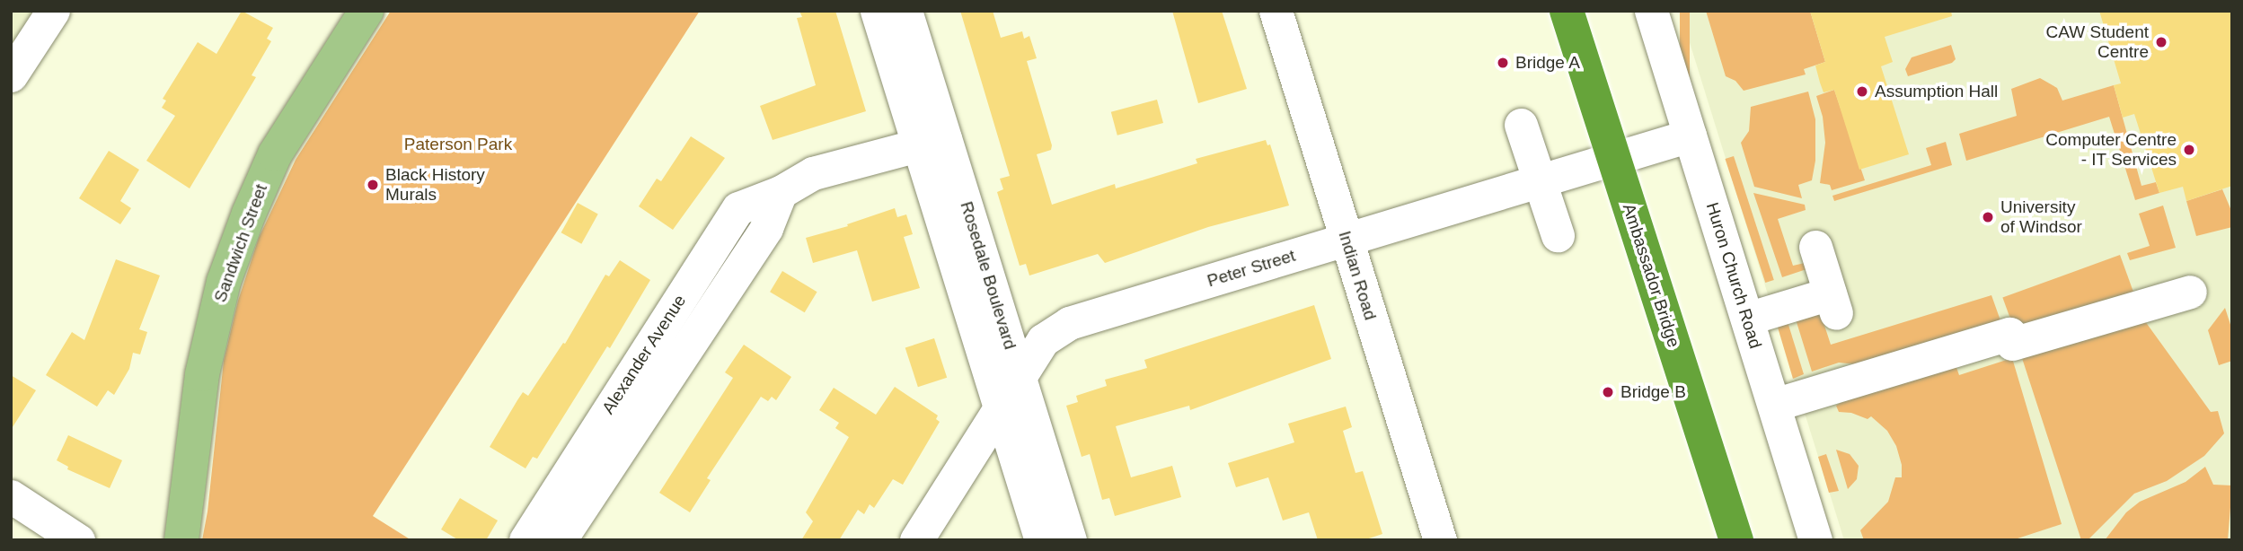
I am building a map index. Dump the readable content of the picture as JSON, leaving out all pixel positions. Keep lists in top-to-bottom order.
{
  "streets": {
    "highway": ["Ambassador Bridge"],
    "main road": ["Sandwich Street"],
    "street": [
      "Peter Street",
      "Rosedale Boulevard",
      "Indian Road",
      "Huron Church Road",
      "Alexander Avenue"
    ]
  },
  "crossings": [
    ["Peter Street", "Rosedale Boulevard"],
    ["Peter Street", "Indian Road"],
    ["Peter Street", "Huron Church Road"],
    ["Rosedale Boulevard", "Alexander Avenue"]
  ],
  "parks": ["Paterson Park"],
  "places": [
    "CAW Student Centre",
    "Bridge A",
    "Assumption Hall",
    "Computer Centre - IT Services",
    "Black History Murals",
    "University of Windsor",
    "Bridge B"
  ]
}
